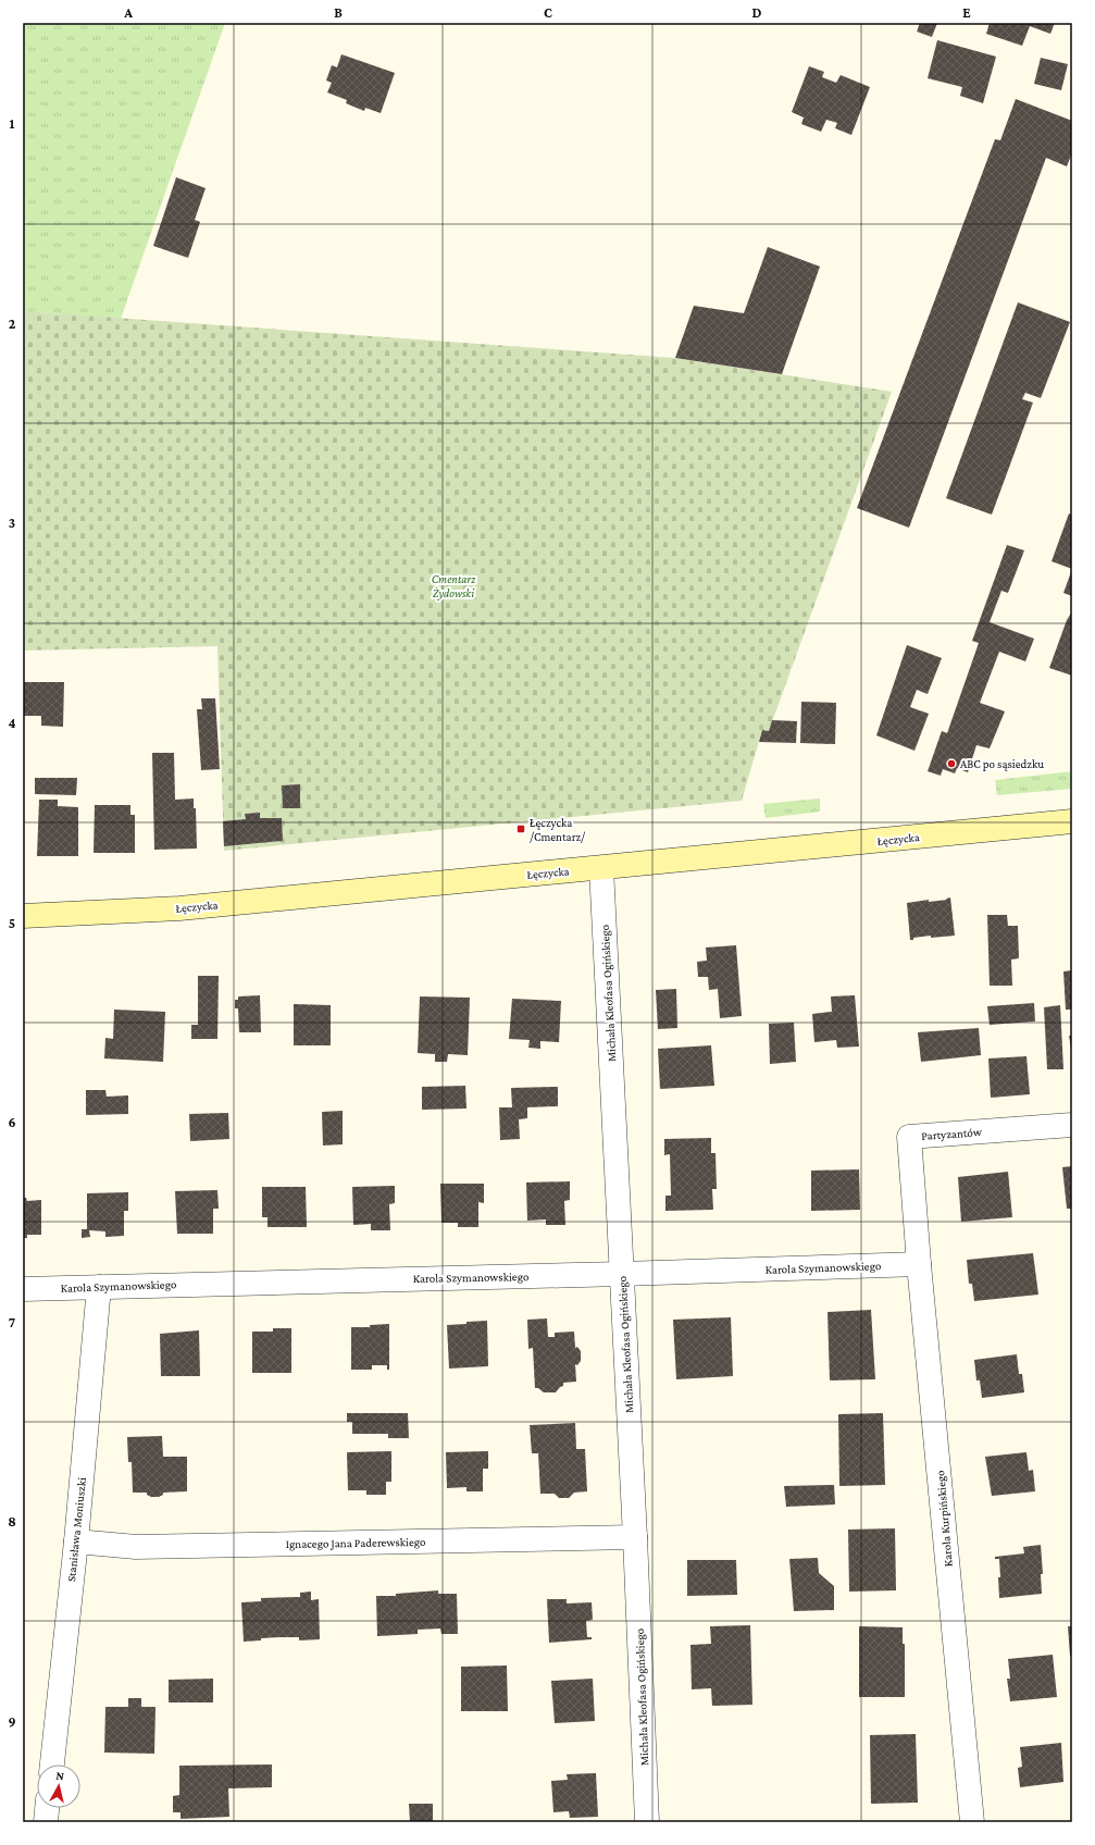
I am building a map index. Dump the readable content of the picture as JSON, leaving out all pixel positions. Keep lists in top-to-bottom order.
{
  "streets": {
    "main road": ["Łęczycka"],
    "street": [
      "Michała Kleofasa Ogińskiego",
      "Partyzantów",
      "Karola Szymanowskiego",
      "Karola Kurpińskiego",
      "Stanisława Moniuszki",
      "Ignacego Jana Paderewskiego"
    ]
  },
  "crossings": [
    ["Łęczycka", "Michała Kleofasa Ogińskiego"],
    ["Michała Kleofasa Ogińskiego", "Karola Szymanowskiego"],
    ["Michała Kleofasa Ogińskiego", "Ignacego Jana Paderewskiego"],
    ["Partyzantów", "Karola Kurpińskiego"],
    ["Karola Szymanowskiego", "Karola Kurpińskiego"],
    ["Karola Szymanowskiego", "Stanisława Moniuszki"],
    ["Stanisława Moniuszki", "Ignacego Jana Paderewskiego"]
  ],
  "parks": ["Cmentarz Żydowski"],
  "places": {
    "other": ["ABC po sąsiedzku"],
    "transit": ["Łęczycka /Cmentarz/"]
  },
  "north": "top",
  "grid": {
    "columns": [
      "A",
      "B",
      "C",
      "D",
      "E"
    ],
    "rows": [
      "1",
      "2",
      "3",
      "4",
      "5",
      "6",
      "7",
      "8",
      "9"
    ]
  }
}
